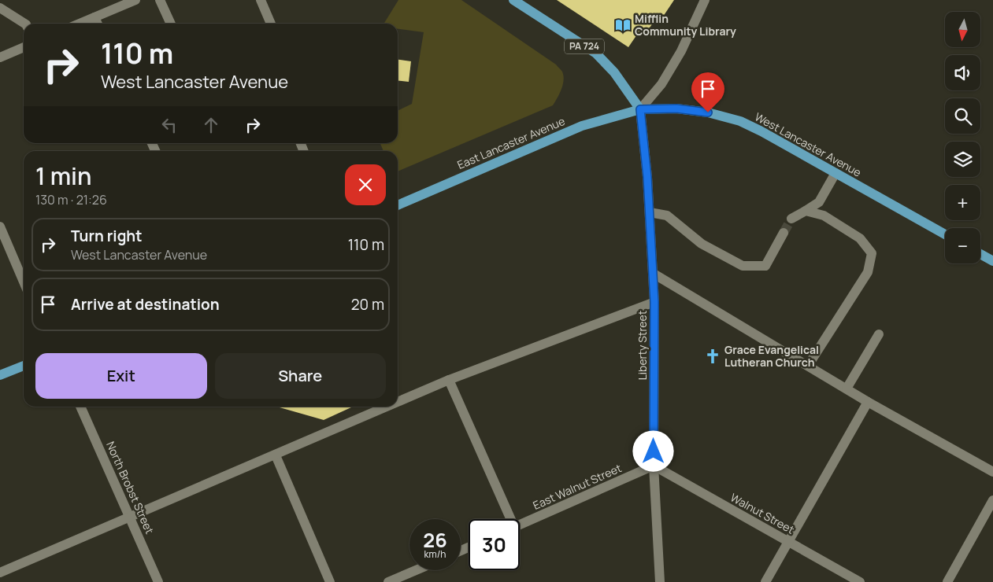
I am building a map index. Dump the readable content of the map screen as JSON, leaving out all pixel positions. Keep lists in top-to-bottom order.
{
  "streets": {
    "main road": ["PA 724", "East Lancaster Avenue", "West Lancaster Avenue"],
    "street": [
      "Liberty Street",
      "East Walnut Street",
      "North Brobst Street",
      "Walnut Street"
    ]
  },
  "crossings": [
    ["PA 724", "East Lancaster Avenue"],
    ["PA 724", "West Lancaster Avenue"],
    ["PA 724", "Liberty Street"],
    ["East Lancaster Avenue", "West Lancaster Avenue"],
    ["East Lancaster Avenue", "Liberty Street"],
    ["West Lancaster Avenue", "Liberty Street"],
    ["Liberty Street", "East Walnut Street"],
    ["Liberty Street", "Walnut Street"],
    ["East Walnut Street", "Walnut Street"]
  ],
  "places": {
    "library": ["Mifflin Community Library"],
    "church": ["Grace Evangelical Lutheran Church"]
  },
  "north": "bottom",
  "page": {
    "map_buttons": ["+", "−"],
    "turn": ["110 m", "West Lancaster Avenue"],
    "heading": ["1 min", "130 m · 21:26"],
    "list": [
      {
        "name": "Turn right",
        "note": "West Lancaster Avenue",
        "value": "110 m"
      },
      {
        "name": "Arrive at destination",
        "value": "20 m"
      }
    ],
    "buttons": ["Exit", "Share"],
    "speed": "26 km/h",
    "limit": "30"
  }
}
